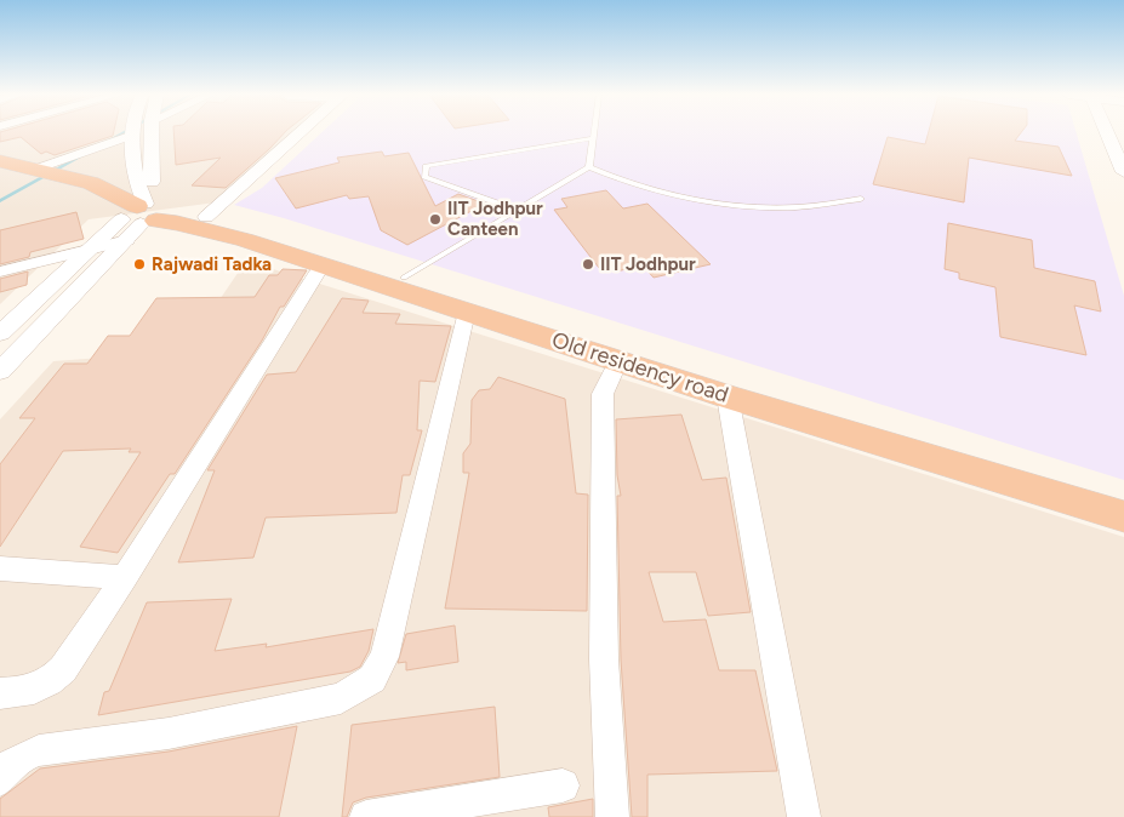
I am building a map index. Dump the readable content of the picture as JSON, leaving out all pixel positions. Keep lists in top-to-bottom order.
{
  "streets": {
    "highway": ["Old residency road"]
  },
  "places": ["IIT Jodhpur Canteen", "Rajwadi Tadka", "IIT Jodhpur"]
}
